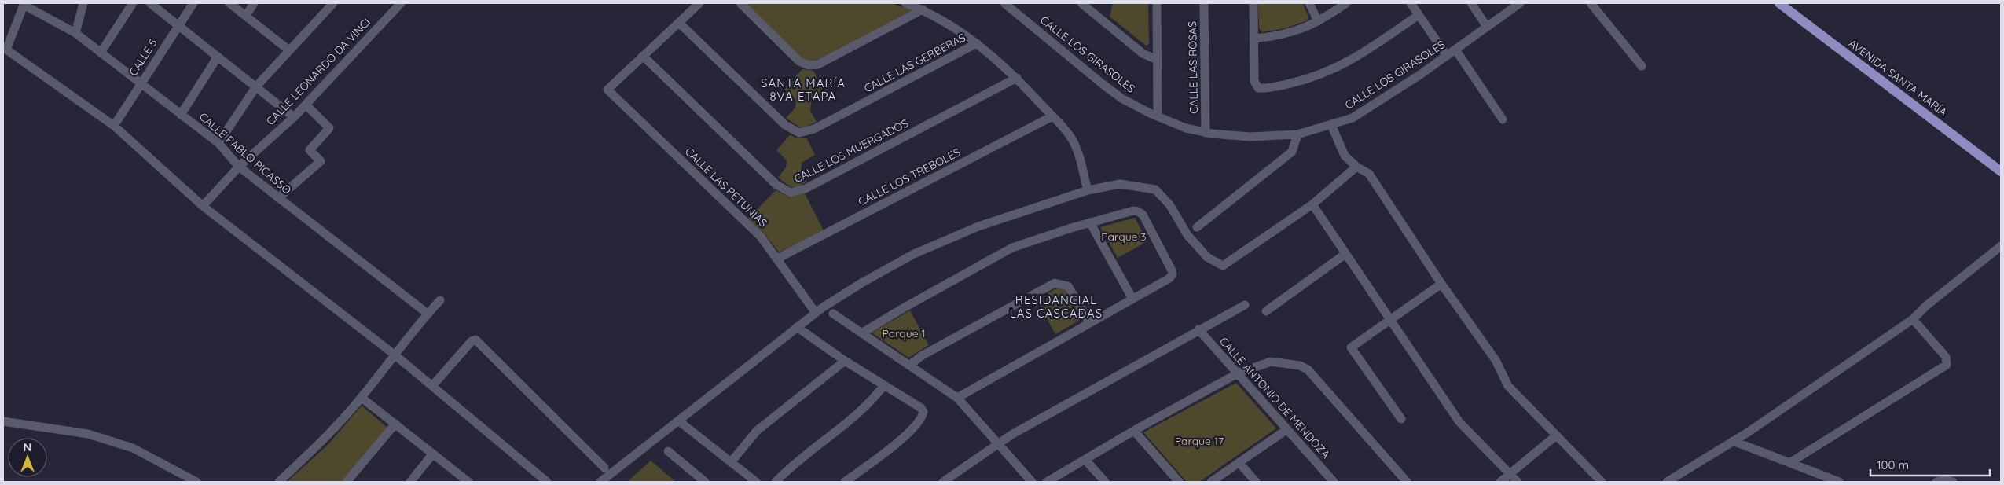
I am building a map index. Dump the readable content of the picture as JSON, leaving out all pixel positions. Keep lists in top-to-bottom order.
{
  "streets": {
    "main road": ["AVENIDA SANTA MARÍA"],
    "street": [
      "CALLE LOS GIRASOLES",
      "CALLE 5",
      "CALLE LAS GERBERAS",
      "CALLE LAS ROSAS",
      "CALLE LEONARDO DA VINCI",
      "CALLE LOS MUERGADOS",
      "CALLE PABLO PICASSO",
      "CALLE LOS TREBOLES",
      "CALLE LAS PETUNIAS",
      "CALLE ANTONIO DE MENDOZA"
    ]
  },
  "crossings": [
    ["CALLE LOS GIRASOLES", "CALLE LAS ROSAS"],
    ["CALLE 5", "CALLE PABLO PICASSO"],
    ["CALLE LEONARDO DA VINCI", "CALLE PABLO PICASSO"],
    ["CALLE LOS MUERGADOS", "CALLE LAS PETUNIAS"],
    ["CALLE LOS TREBOLES", "CALLE LAS PETUNIAS"]
  ],
  "districts": ["SANTA MARÍA 8VA ETAPA", "RESIDANCIAL LAS CASCADAS"],
  "parks": ["Parque 3", "Parque 1", "Parque 17"],
  "scale_bar": "100 m",
  "north": "top"
}
